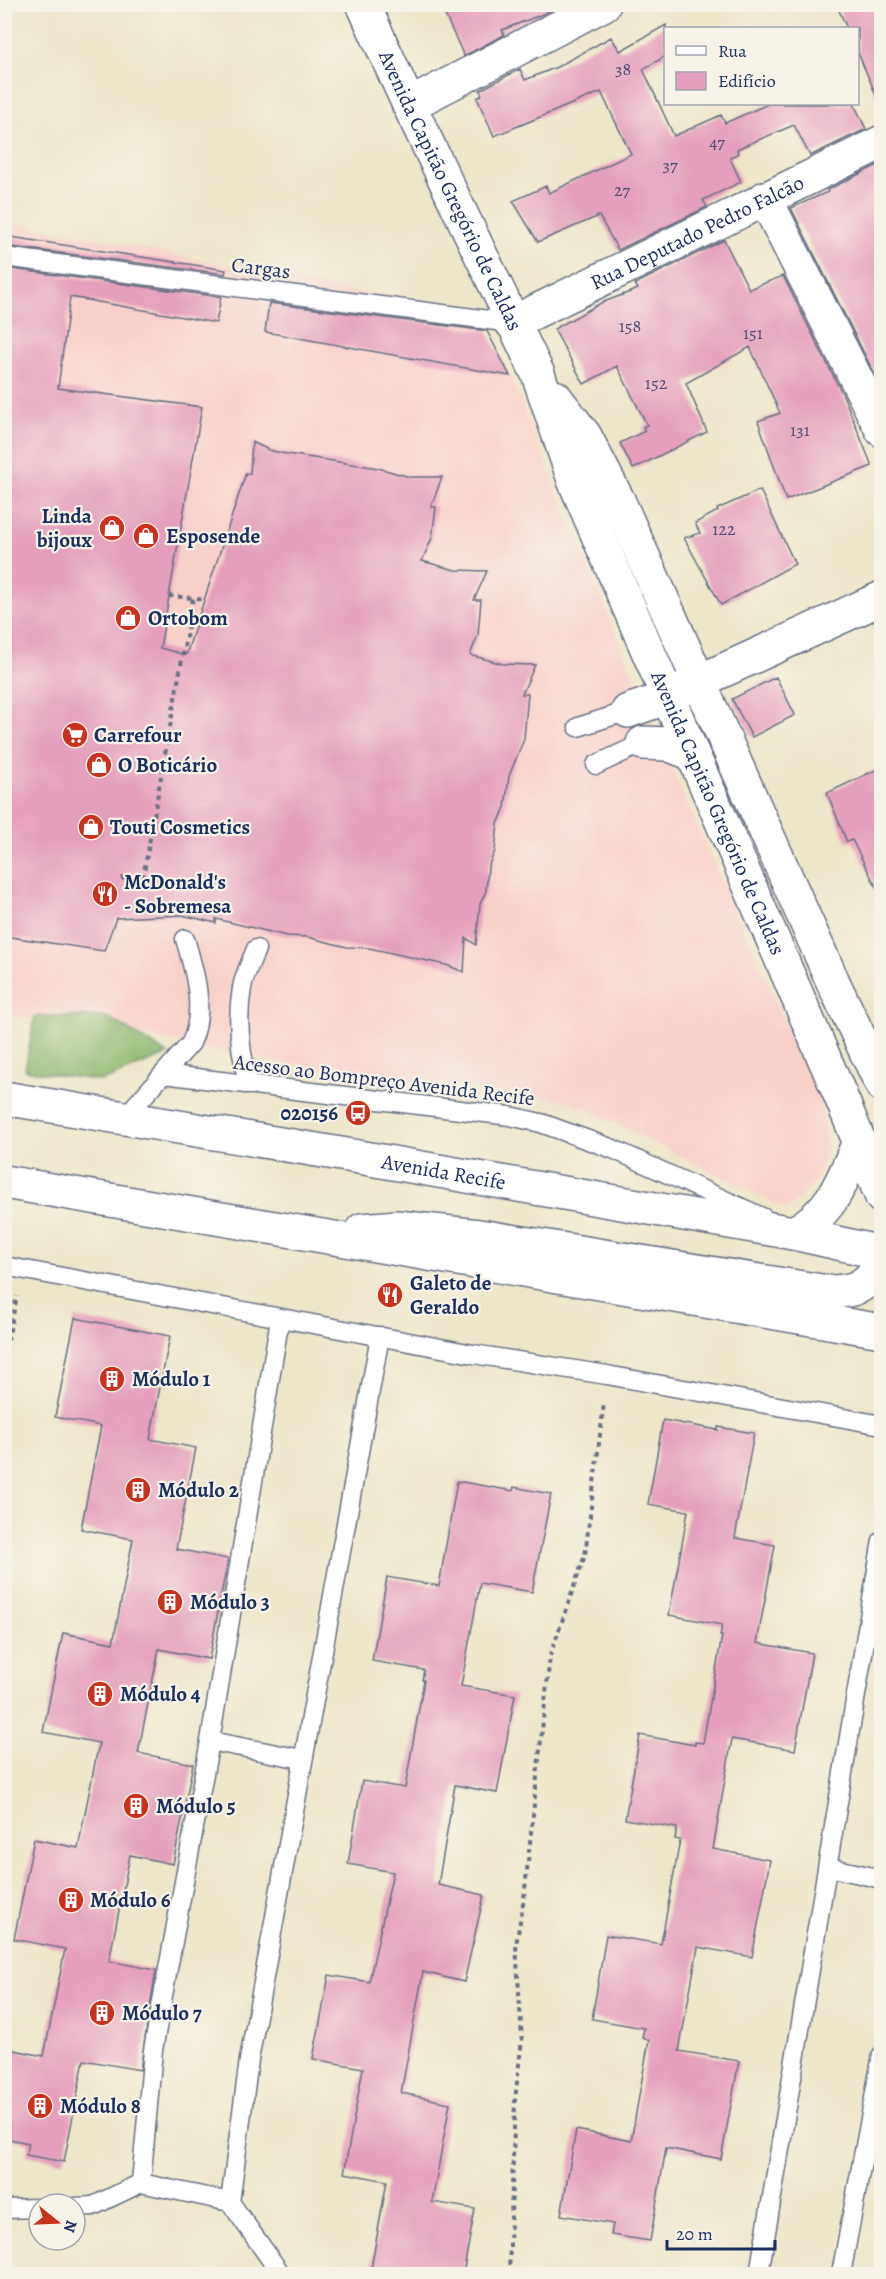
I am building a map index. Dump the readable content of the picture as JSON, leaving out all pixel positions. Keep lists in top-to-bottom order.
{
  "streets": {
    "main road": ["Avenida Capitão Gregório de Caldas", "Rua Deputado Pedro Falcão", "Avenida Recife"],
    "lane": ["Cargas", "Acesso ao Bompreço Avenida Recife"]
  },
  "crossings": [
    ["Avenida Capitão Gregório de Caldas", "Rua Deputado Pedro Falcão"],
    ["Avenida Capitão Gregório de Caldas", "Cargas"],
    ["Rua Deputado Pedro Falcão", "Cargas"],
    ["Acesso ao Bompreço Avenida Recife", "Avenida Recife"]
  ],
  "places": {
    "shop": [
      "Linda bijoux",
      "Esposende",
      "Ortobom",
      "O Boticário",
      "Touti Cosmetics"
    ],
    "supermarket": ["Carrefour"],
    "restaurant": ["McDonald's - Sobremesa", "Galeto de Geraldo"],
    "bus stop": ["020156"],
    "building": [
      "Módulo 1",
      "Módulo 2",
      "Módulo 3",
      "Módulo 4",
      "Módulo 5",
      "Módulo 6",
      "Módulo 7",
      "Módulo 8"
    ]
  },
  "house_numbers": [
    "38",
    "47",
    "37",
    "27",
    "158",
    "151",
    "152",
    "131",
    "122"
  ],
  "legend": ["Rua", "Edifício"],
  "scale_bar": "20 m",
  "north": "right"
}
